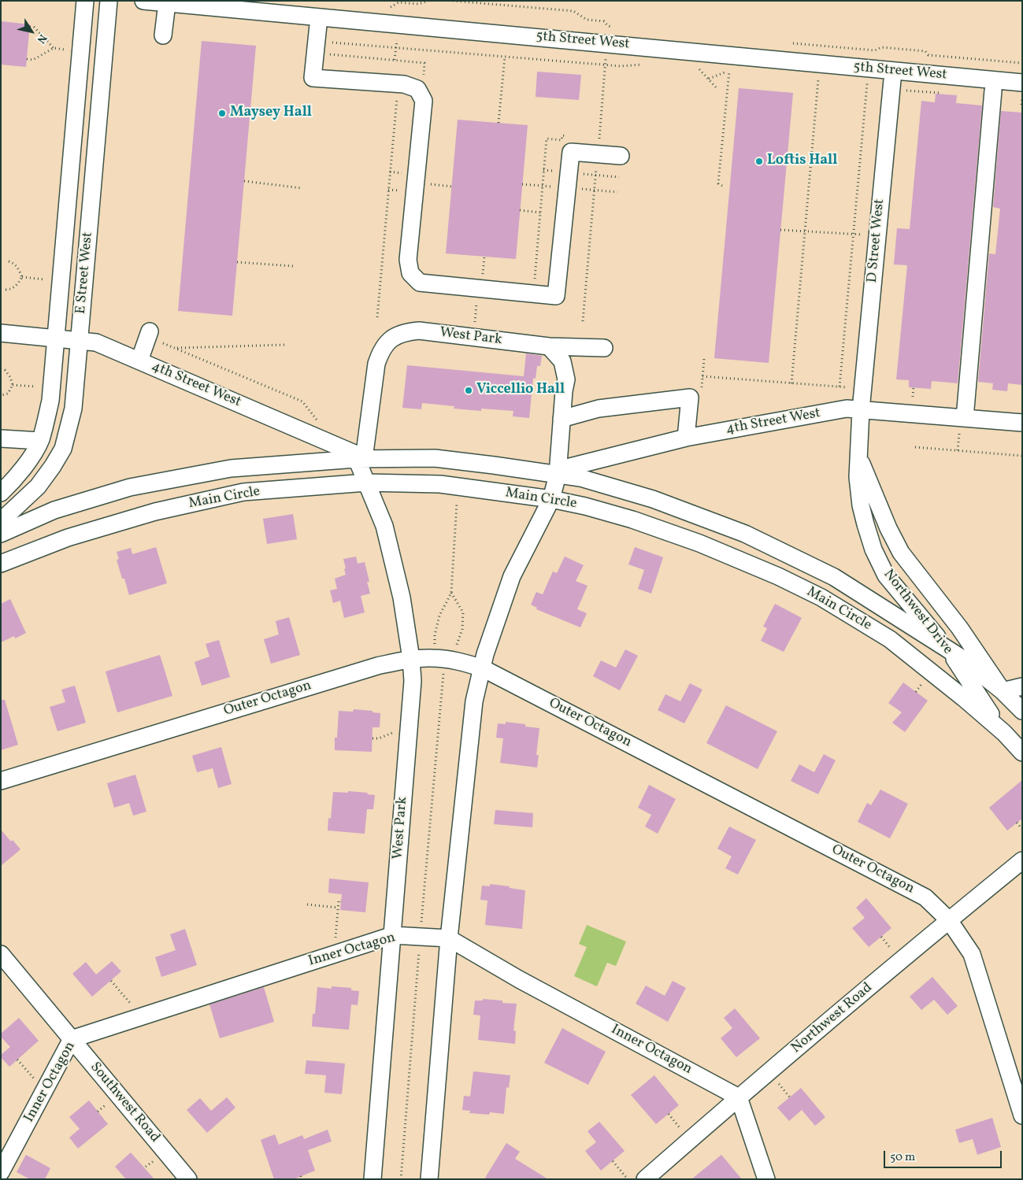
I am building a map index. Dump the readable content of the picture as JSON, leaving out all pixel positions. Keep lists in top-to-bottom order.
{
  "streets": {
    "street": [
      "5th Street West",
      "D Street West",
      "E Street West",
      "West Park",
      "4th Street West",
      "Main Circle",
      "Northwest Drive",
      "Outer Octagon",
      "Inner Octagon",
      "Northwest Road",
      "Southwest Road"
    ]
  },
  "crossings": [
    ["5th Street West", "D Street West"],
    ["D Street West", "4th Street West"],
    ["D Street West", "Northwest Drive"],
    ["E Street West", "4th Street West"],
    ["West Park", "4th Street West"],
    ["West Park", "Main Circle"],
    ["West Park", "Outer Octagon"],
    ["West Park", "Inner Octagon"],
    ["4th Street West", "Main Circle"],
    ["4th Street West", "Northwest Drive"],
    ["Main Circle", "Northwest Drive"],
    ["Outer Octagon", "Northwest Road"],
    ["Inner Octagon", "Northwest Road"],
    ["Inner Octagon", "Southwest Road"]
  ],
  "places": ["Maysey Hall", "Loftis Hall", "Viccellio Hall"],
  "scale_bar": "50 m",
  "north": "bottom right"
}
